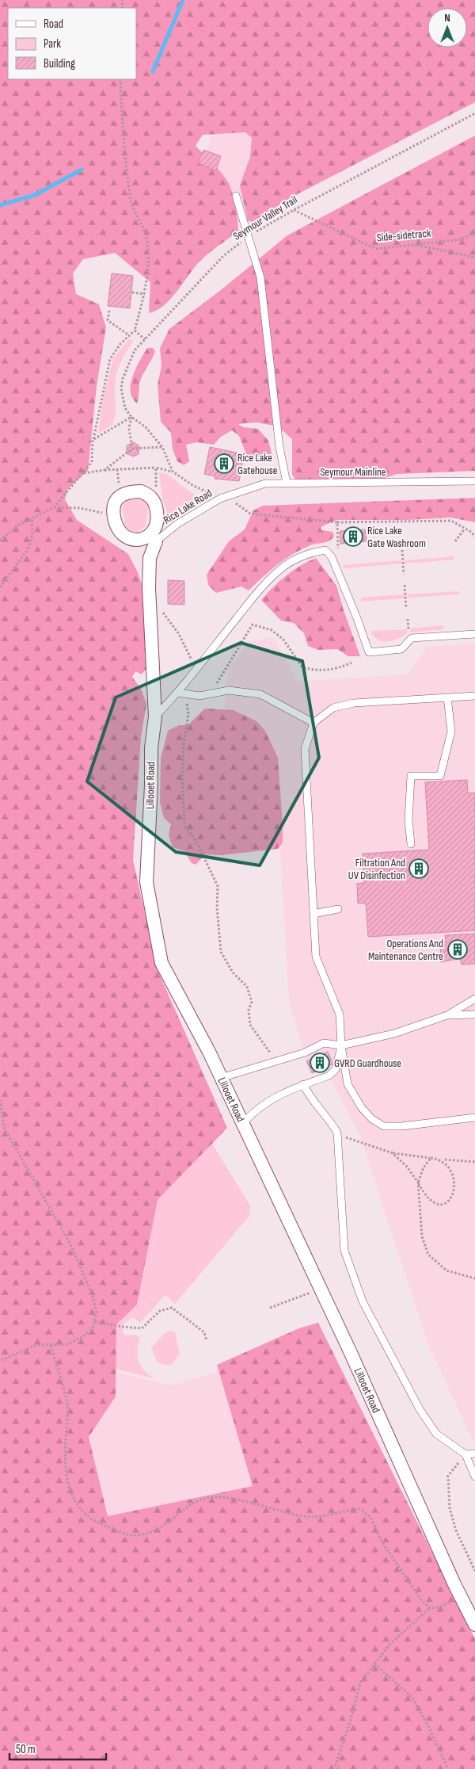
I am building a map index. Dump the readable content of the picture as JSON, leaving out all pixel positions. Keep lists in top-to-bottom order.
{
  "streets": {
    "street": ["Lillooet Road"],
    "lane": ["Seymour Mainline", "Rice Lake Road"],
    "path": ["Seymour Valley Trail", "Side-sidetrack"]
  },
  "crossings": [
    ["Seymour Valley Trail", "Side-sidetrack"],
    ["Seymour Mainline", "Rice Lake Road"],
    ["Rice Lake Road", "Lillooet Road"]
  ],
  "places": {
    "building": [
      "Rice Lake Gatehouse",
      "Rice Lake Gate Washroom",
      "Filtration And UV Disinfection",
      "Operations And Maintenance Centre",
      "GVRD Guardhouse"
    ]
  },
  "legend": ["Road", "Park", "Building"],
  "scale_bar": "50 m",
  "north": "top"
}
